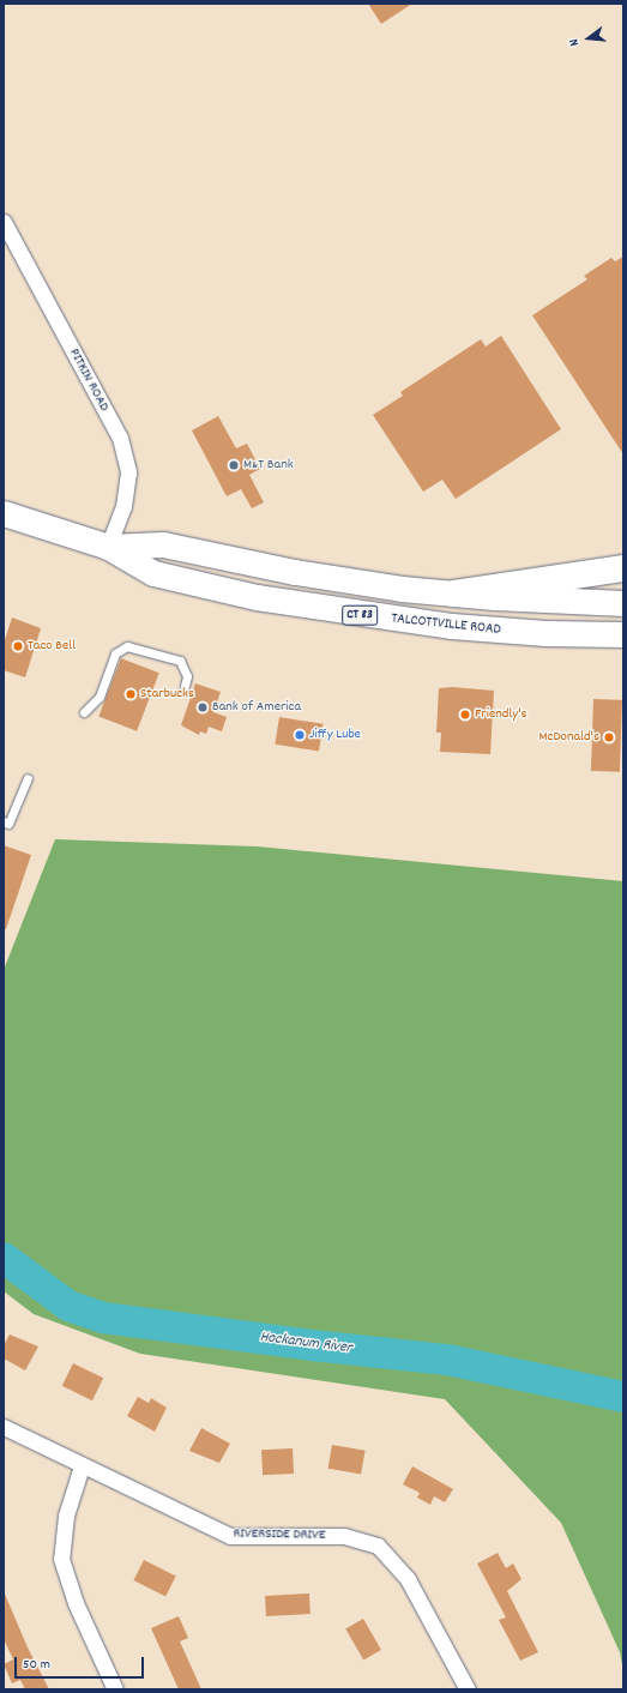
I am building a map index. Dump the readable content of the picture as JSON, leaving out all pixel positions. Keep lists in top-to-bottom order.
{
  "streets": {
    "main road": ["CT 83", "TALCOTTVILLE ROAD"],
    "street": ["PITKIN ROAD", "RIVERSIDE DRIVE"]
  },
  "crossings": [
    ["PITKIN ROAD", "TALCOTTVILLE ROAD"]
  ],
  "water": ["Hockanum River"],
  "places": [
    "M&T Bank",
    "Taco Bell",
    "Starbucks",
    "Bank of America",
    "Friendly's",
    "Jiffy Lube",
    "McDonald's"
  ],
  "scale_bar": "50 m",
  "north": "left"
}
